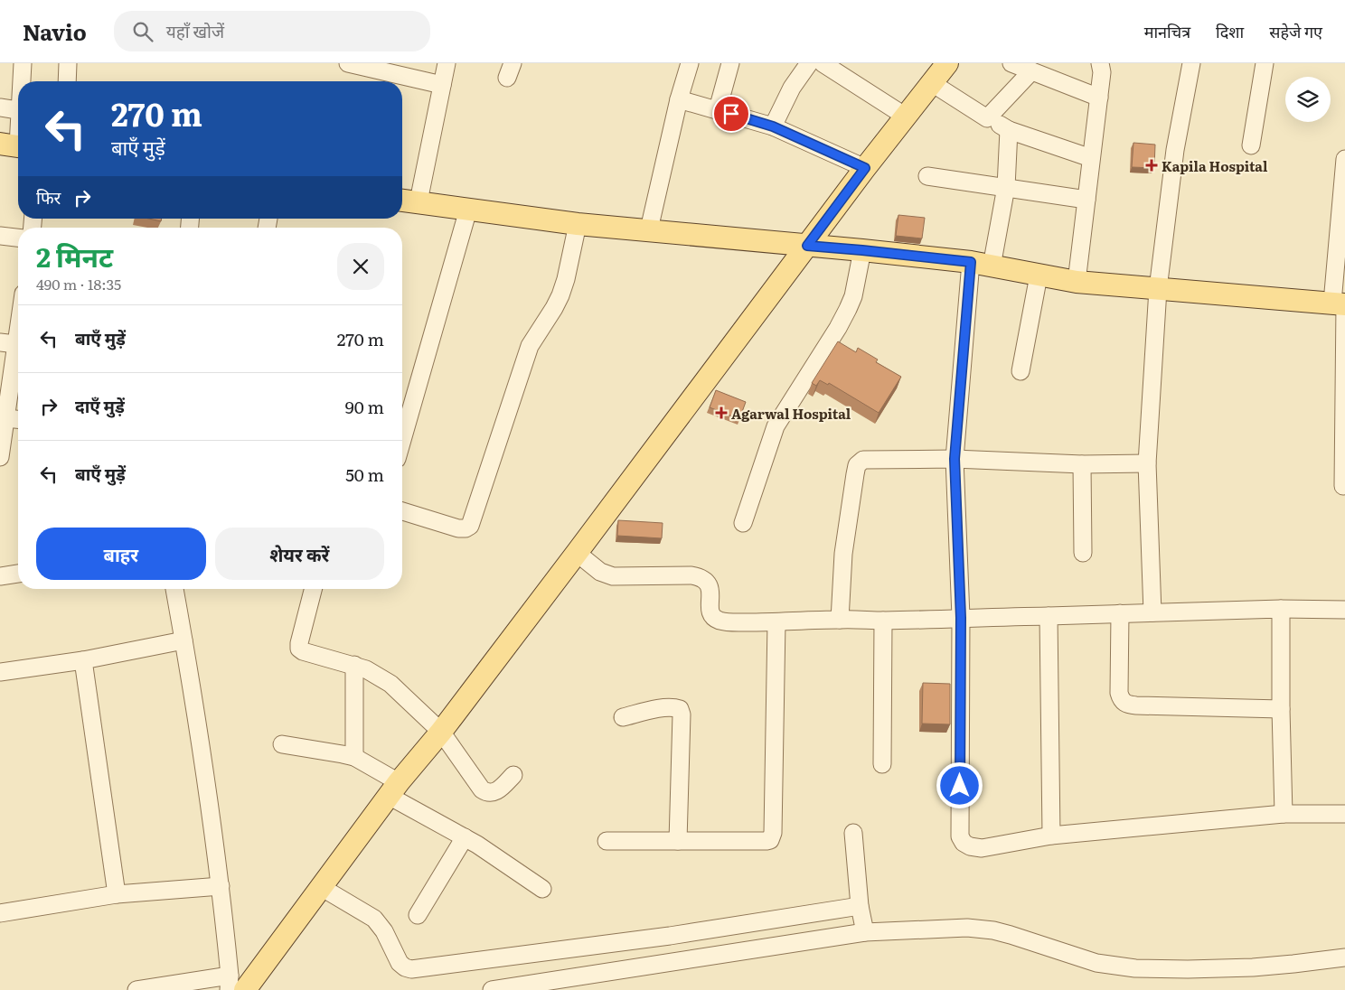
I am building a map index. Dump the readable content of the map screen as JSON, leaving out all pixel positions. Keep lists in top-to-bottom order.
{
  "places": {
    "health": ["Kapila Hospital", "Agarwal Hospital"]
  },
  "page": {
    "header": "Navio",
    "search": "यहाँ खोजें",
    "nav": ["मानचित्र", "दिशा", "सहेजे गए"],
    "turn": ["270 m", "बाएँ मुड़ें"],
    "then": "फिर",
    "heading": ["2 मिनट", "490 m · 18:35"],
    "list": [
      {
        "name": "बाएँ मुड़ें",
        "value": "270 m"
      },
      {
        "name": "दाएँ मुड़ें",
        "value": "90 m"
      },
      {
        "name": "बाएँ मुड़ें",
        "value": "50 m"
      }
    ],
    "buttons": ["बाहर", "शेयर करें"]
  }
}
